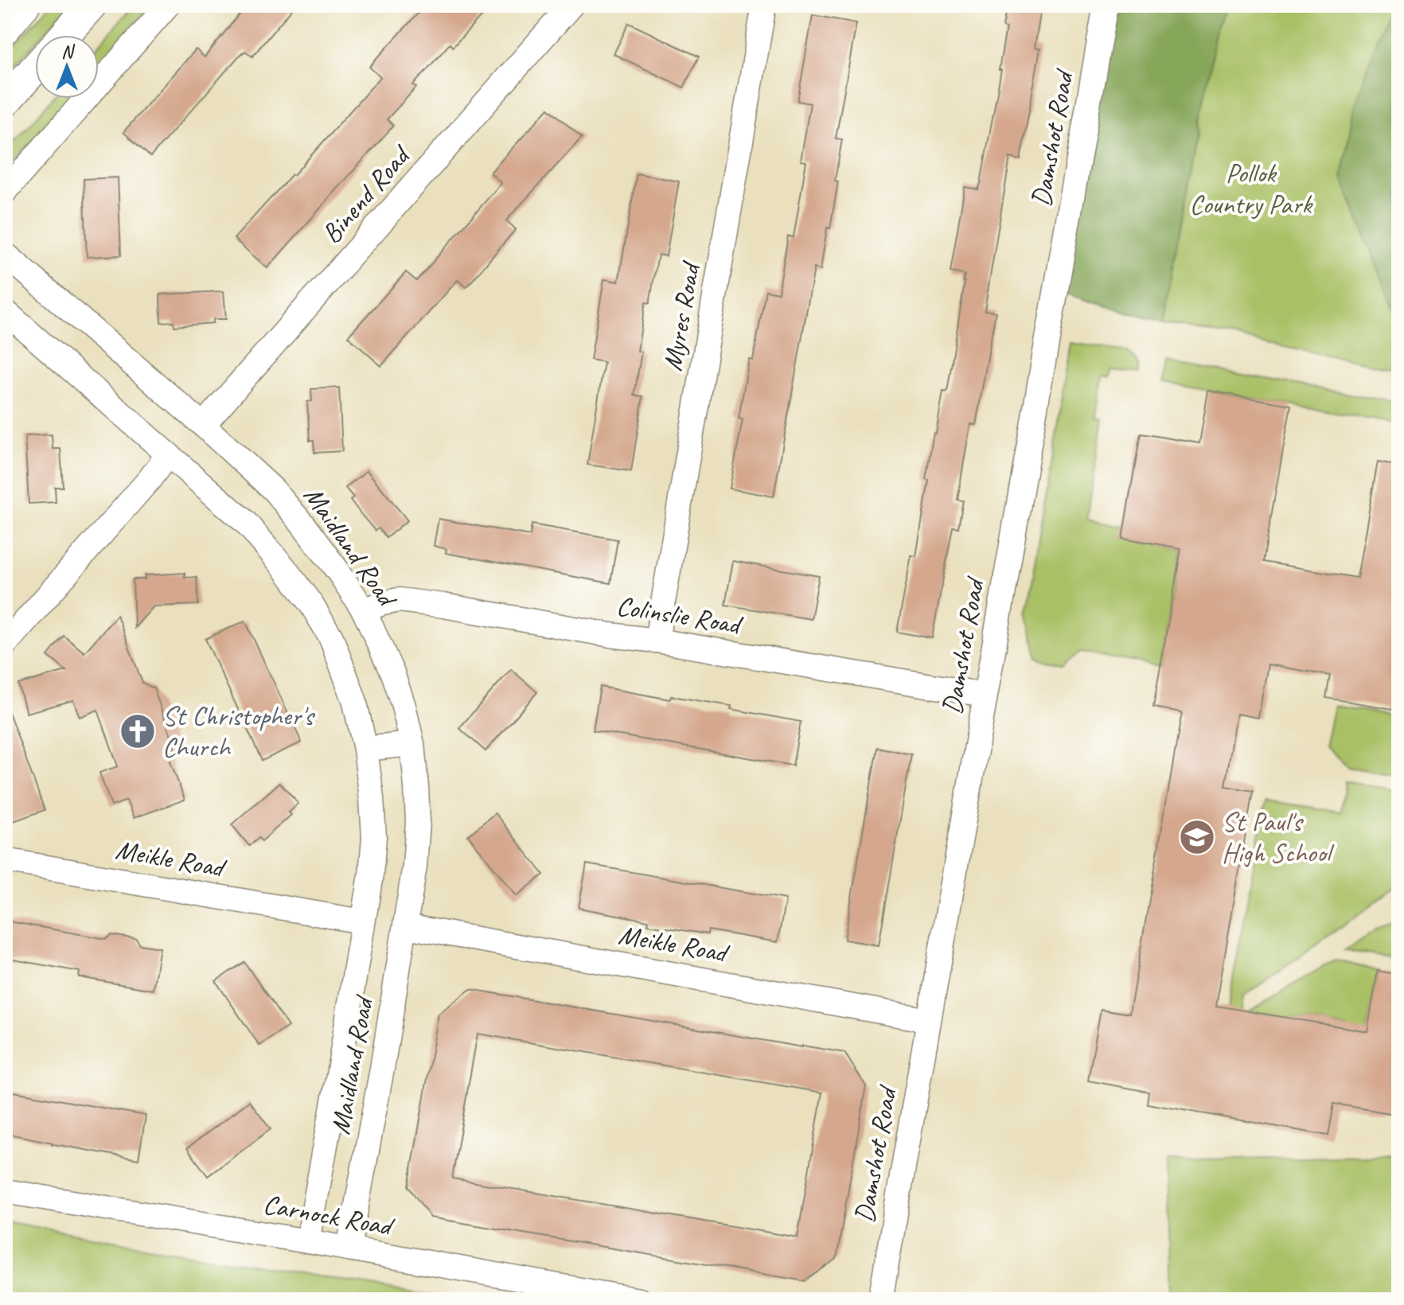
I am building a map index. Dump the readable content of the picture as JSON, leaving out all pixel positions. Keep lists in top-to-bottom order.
{
  "streets": {
    "street": [
      "Damshot Road",
      "Binend Road",
      "Myres Road",
      "Maidland Road",
      "Colinslie Road",
      "Meikle Road",
      "Carnock Road"
    ]
  },
  "crossings": [
    ["Damshot Road", "Colinslie Road"],
    ["Damshot Road", "Meikle Road"],
    ["Binend Road", "Maidland Road"],
    ["Myres Road", "Colinslie Road"],
    ["Maidland Road", "Colinslie Road"],
    ["Maidland Road", "Meikle Road"],
    ["Maidland Road", "Carnock Road"]
  ],
  "parks": ["Pollok Country Park"],
  "places": {
    "church": ["St Christopher's Church"],
    "school or university": ["St Paul's High School"]
  },
  "north": "top"
}
